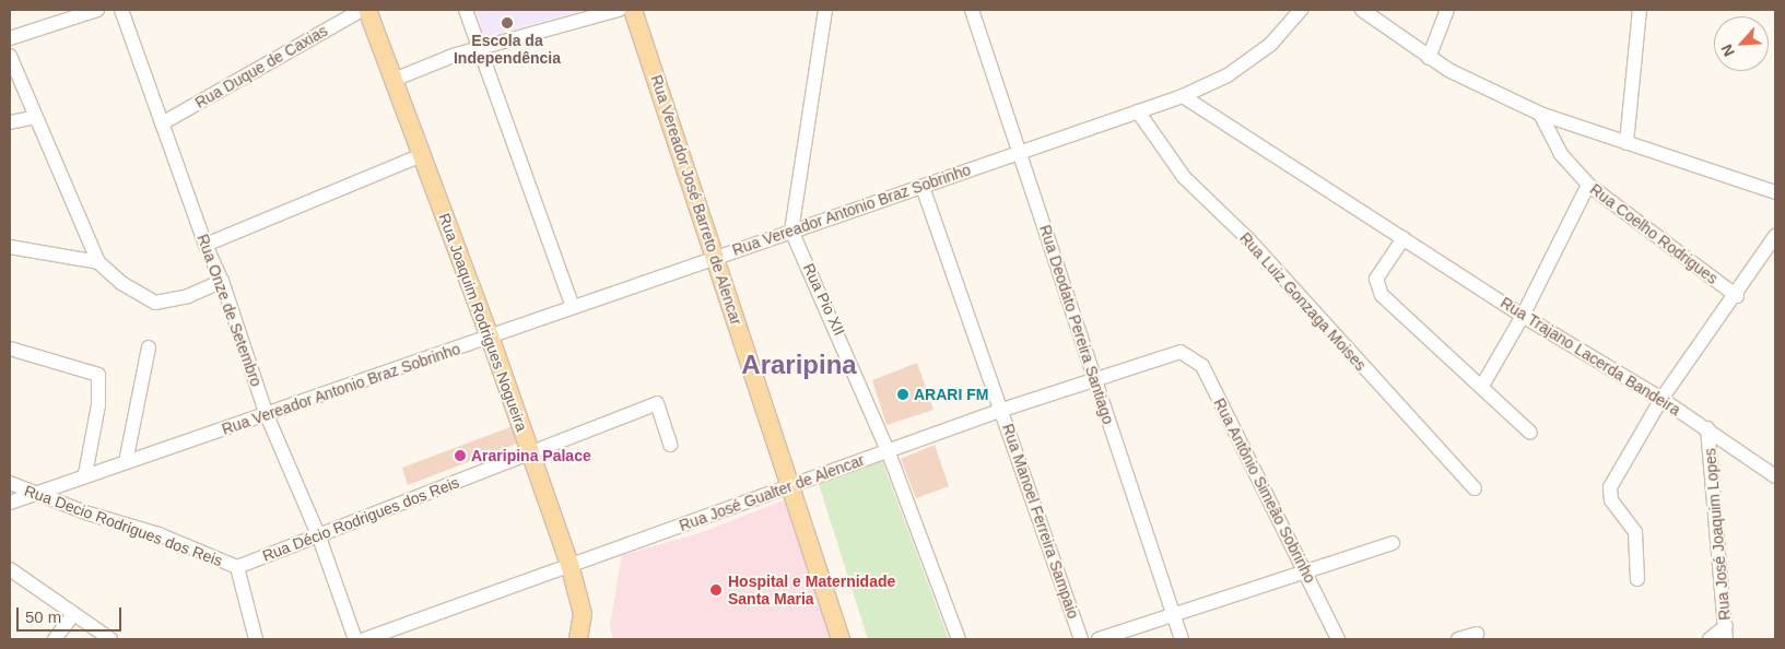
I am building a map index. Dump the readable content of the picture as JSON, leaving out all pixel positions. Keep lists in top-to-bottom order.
{
  "streets": {
    "main road": ["Rua Vereador José Barreto de Alencar", "Rua Joaquim Rodrigues Nogueira"],
    "street": [
      "Rua Duque de Caxias",
      "Rua Vereador Antonio Braz Sobrinho",
      "Rua Coelho Rodrigues",
      "Rua Pio XII",
      "Rua Luiz Gonzaga Moises",
      "Rua Onze de Setembro",
      "Rua Deodato Pereira Santiago",
      "Rua Trajano Lacerda Bandeira",
      "Rua Antônio Simeão Sobrinho",
      "Rua José Gualter de Alencar",
      "Rua Décio Rodrigues dos Reis",
      "Rua Manoel Ferreira Sampaio",
      "Rua Decio Rodrigues dos Reis",
      "Rua José Joaquim Lopes"
    ]
  },
  "crossings": [
    ["Rua Duque de Caxias", "Rua Onze de Setembro"],
    ["Rua Vereador José Barreto de Alencar", "Rua Vereador Antonio Braz Sobrinho"],
    ["Rua Vereador José Barreto de Alencar", "Rua José Gualter de Alencar"],
    ["Rua Vereador Antonio Braz Sobrinho", "Rua Pio XII"],
    ["Rua Vereador Antonio Braz Sobrinho", "Rua Luiz Gonzaga Moises"],
    ["Rua Vereador Antonio Braz Sobrinho", "Rua Onze de Setembro"],
    ["Rua Vereador Antonio Braz Sobrinho", "Rua Joaquim Rodrigues Nogueira"],
    ["Rua Vereador Antonio Braz Sobrinho", "Rua Deodato Pereira Santiago"],
    ["Rua Vereador Antonio Braz Sobrinho", "Rua Trajano Lacerda Bandeira"],
    ["Rua Vereador Antonio Braz Sobrinho", "Rua Manoel Ferreira Sampaio"],
    ["Rua Vereador Antonio Braz Sobrinho", "Rua Decio Rodrigues dos Reis"],
    ["Rua Pio XII", "Rua José Gualter de Alencar"],
    ["Rua Onze de Setembro", "Rua Décio Rodrigues dos Reis"],
    ["Rua Joaquim Rodrigues Nogueira", "Rua José Gualter de Alencar"],
    ["Rua Joaquim Rodrigues Nogueira", "Rua Décio Rodrigues dos Reis"],
    ["Rua Deodato Pereira Santiago", "Rua José Gualter de Alencar"],
    ["Rua Trajano Lacerda Bandeira", "Rua José Joaquim Lopes"],
    ["Rua Antônio Simeão Sobrinho", "Rua José Gualter de Alencar"],
    ["Rua José Gualter de Alencar", "Rua Manoel Ferreira Sampaio"],
    ["Rua Décio Rodrigues dos Reis", "Rua Decio Rodrigues dos Reis"]
  ],
  "districts": ["Araripina"],
  "places": [
    "Escola da Independência",
    "ARARI FM",
    "Araripina Palace",
    "Hospital e Maternidade Santa Maria"
  ],
  "scale_bar": "50 m",
  "north": "bottom left"
}
